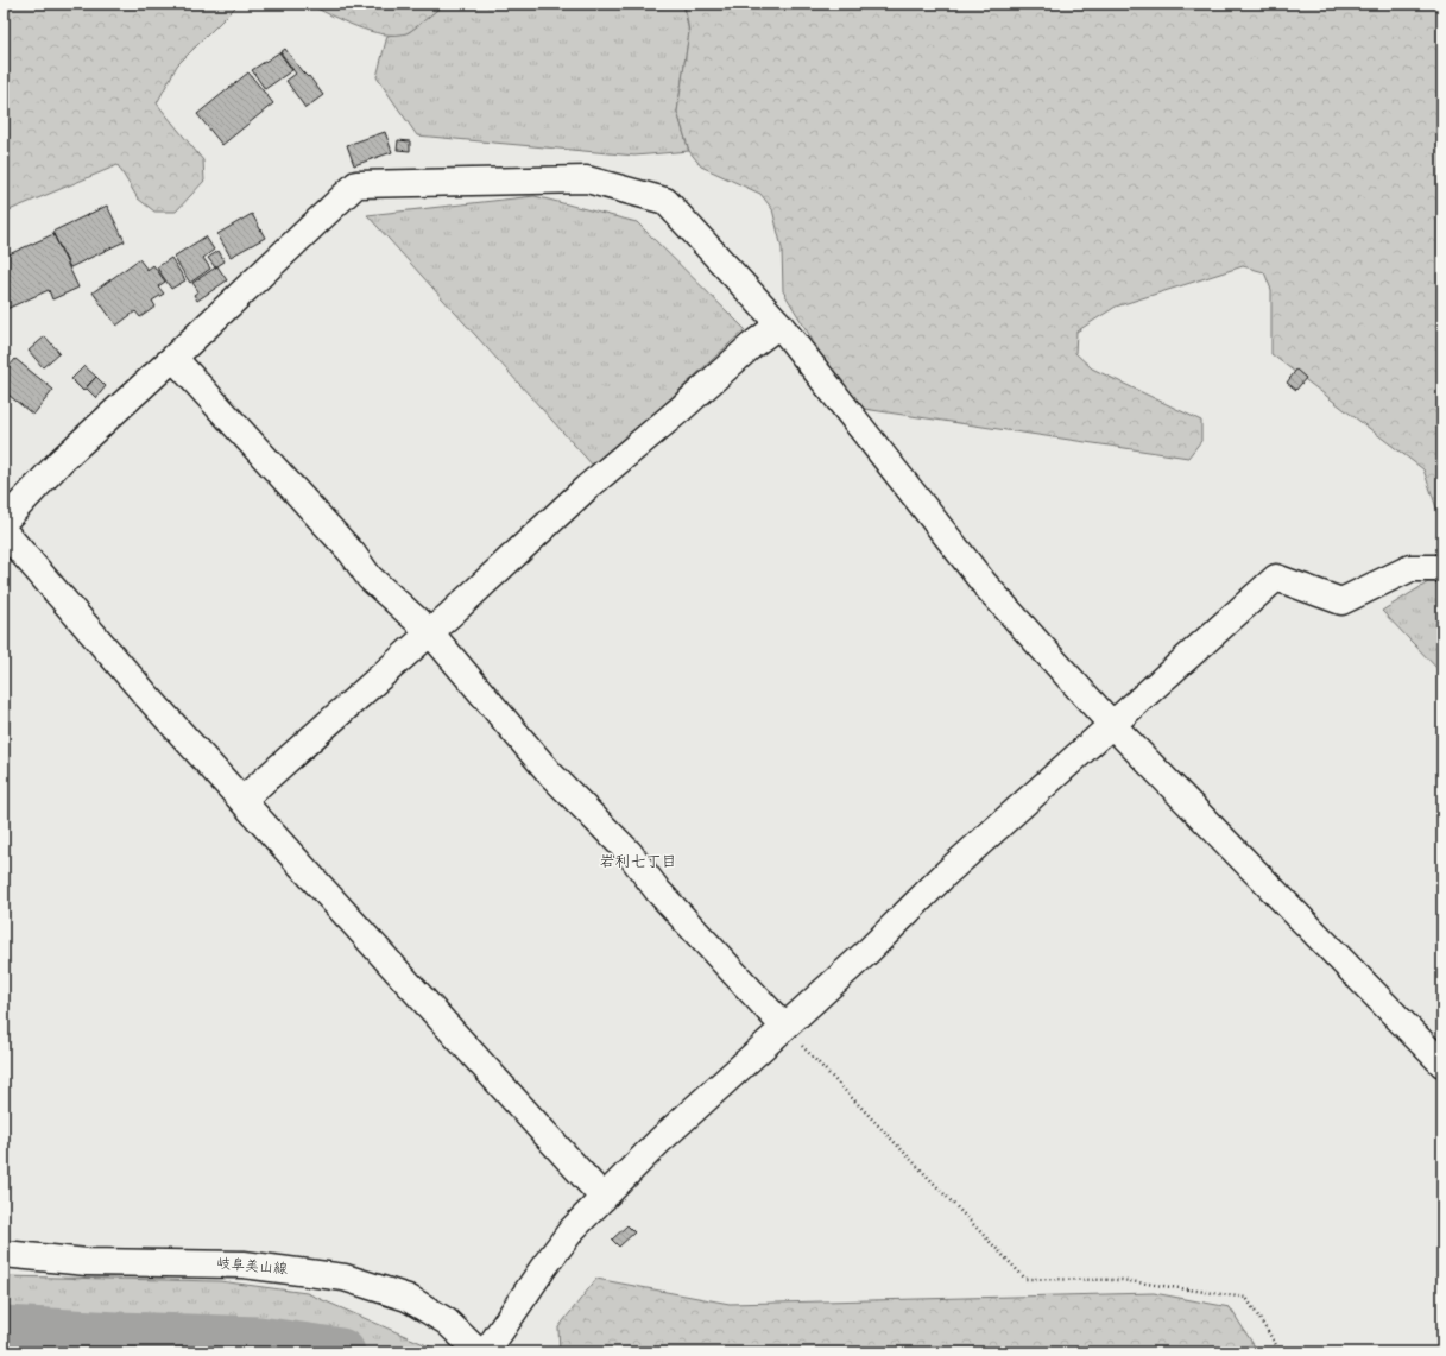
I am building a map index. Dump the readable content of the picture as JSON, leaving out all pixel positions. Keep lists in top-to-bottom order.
{
  "streets": {
    "street": ["岐阜美山線"]
  },
  "districts": ["岩利七丁目"]
}
